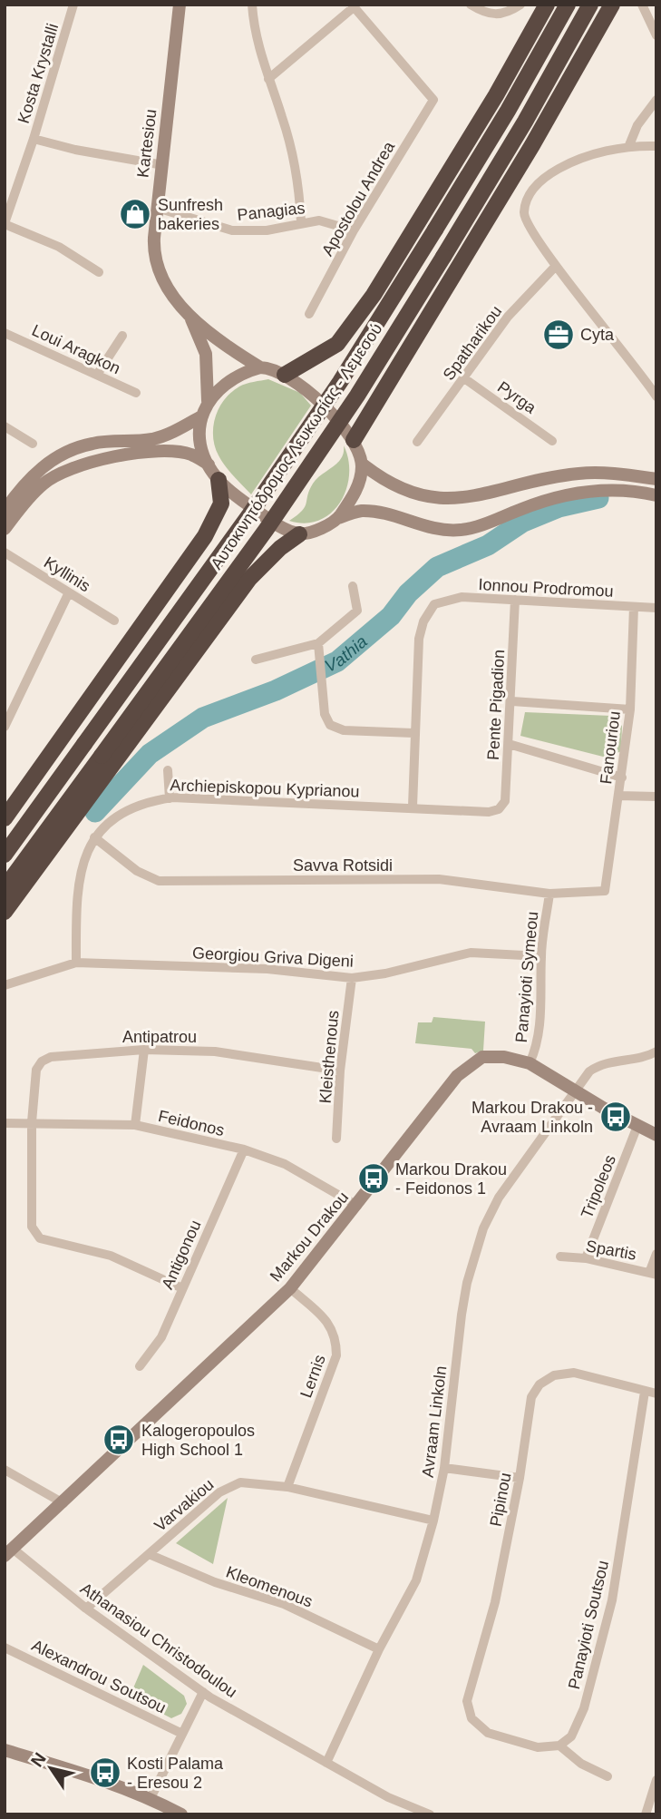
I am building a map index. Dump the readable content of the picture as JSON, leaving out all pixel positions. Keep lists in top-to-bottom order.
{
  "streets": {
    "highway": ["Αυτοκινητόδρομος Λευκωσίας - Λεμεσού"],
    "street": [
      "Kosta Krystalli",
      "Kartesiou",
      "Apostolou Andrea",
      "Panagias",
      "Spatharikou",
      "Loui Aragkon",
      "Pyrga",
      "Kyllinis",
      "Ionnou Prodromou",
      "Pente Pigadion",
      "Fanouriou",
      "Archiepiskopou Kyprianou",
      "Savva Rotsidi",
      "Georgiou Griva Digeni",
      "Panayioti Symeou",
      "Antipatrou",
      "Kleisthenous",
      "Feidonos",
      "Tripoleos",
      "Markou Drakou",
      "Spartis",
      "Antigonou",
      "Lernis",
      "Avraam Linkoln",
      "Pipinou",
      "Varvakiou",
      "Kleomenous",
      "Panayioti Soutsou",
      "Athanasiou Christodoulou",
      "Alexandrou Soutsou"
    ]
  },
  "crossings": [
    ["Kartesiou", "Panagias"],
    ["Apostolou Andrea", "Panagias"],
    ["Spatharikou", "Pyrga"],
    ["Ionnou Prodromou", "Pente Pigadion"],
    ["Ionnou Prodromou", "Fanouriou"],
    ["Pente Pigadion", "Archiepiskopou Kyprianou"],
    ["Fanouriou", "Savva Rotsidi"],
    ["Archiepiskopou Kyprianou", "Savva Rotsidi"],
    ["Archiepiskopou Kyprianou", "Georgiou Griva Digeni"],
    ["Savva Rotsidi", "Panayioti Symeou"],
    ["Georgiou Griva Digeni", "Panayioti Symeou"],
    ["Georgiou Griva Digeni", "Kleisthenous"],
    ["Panayioti Symeou", "Markou Drakou"],
    ["Antipatrou", "Kleisthenous"],
    ["Antipatrou", "Feidonos"],
    ["Feidonos", "Markou Drakou"],
    ["Feidonos", "Antigonou"],
    ["Tripoleos", "Markou Drakou"],
    ["Tripoleos", "Spartis"],
    ["Markou Drakou", "Lernis"],
    ["Markou Drakou", "Avraam Linkoln"],
    ["Markou Drakou", "Athanasiou Christodoulou"],
    ["Lernis", "Varvakiou"],
    ["Avraam Linkoln", "Varvakiou"],
    ["Avraam Linkoln", "Kleomenous"],
    ["Avraam Linkoln", "Athanasiou Christodoulou"],
    ["Pipinou", "Panayioti Soutsou"],
    ["Varvakiou", "Kleomenous"],
    ["Varvakiou", "Athanasiou Christodoulou"]
  ],
  "water": ["Vathia"],
  "places": {
    "shop": ["Sunfresh bakeries"],
    "office": ["Cyta"],
    "bus stop": [
      "Markou Drakou - Avraam Linkoln",
      "Markou Drakou - Feidonos 1",
      "Kalogeropoulos High School 1",
      "Kosti Palama - Eresou 2"
    ]
  },
  "north": "top left"
}
